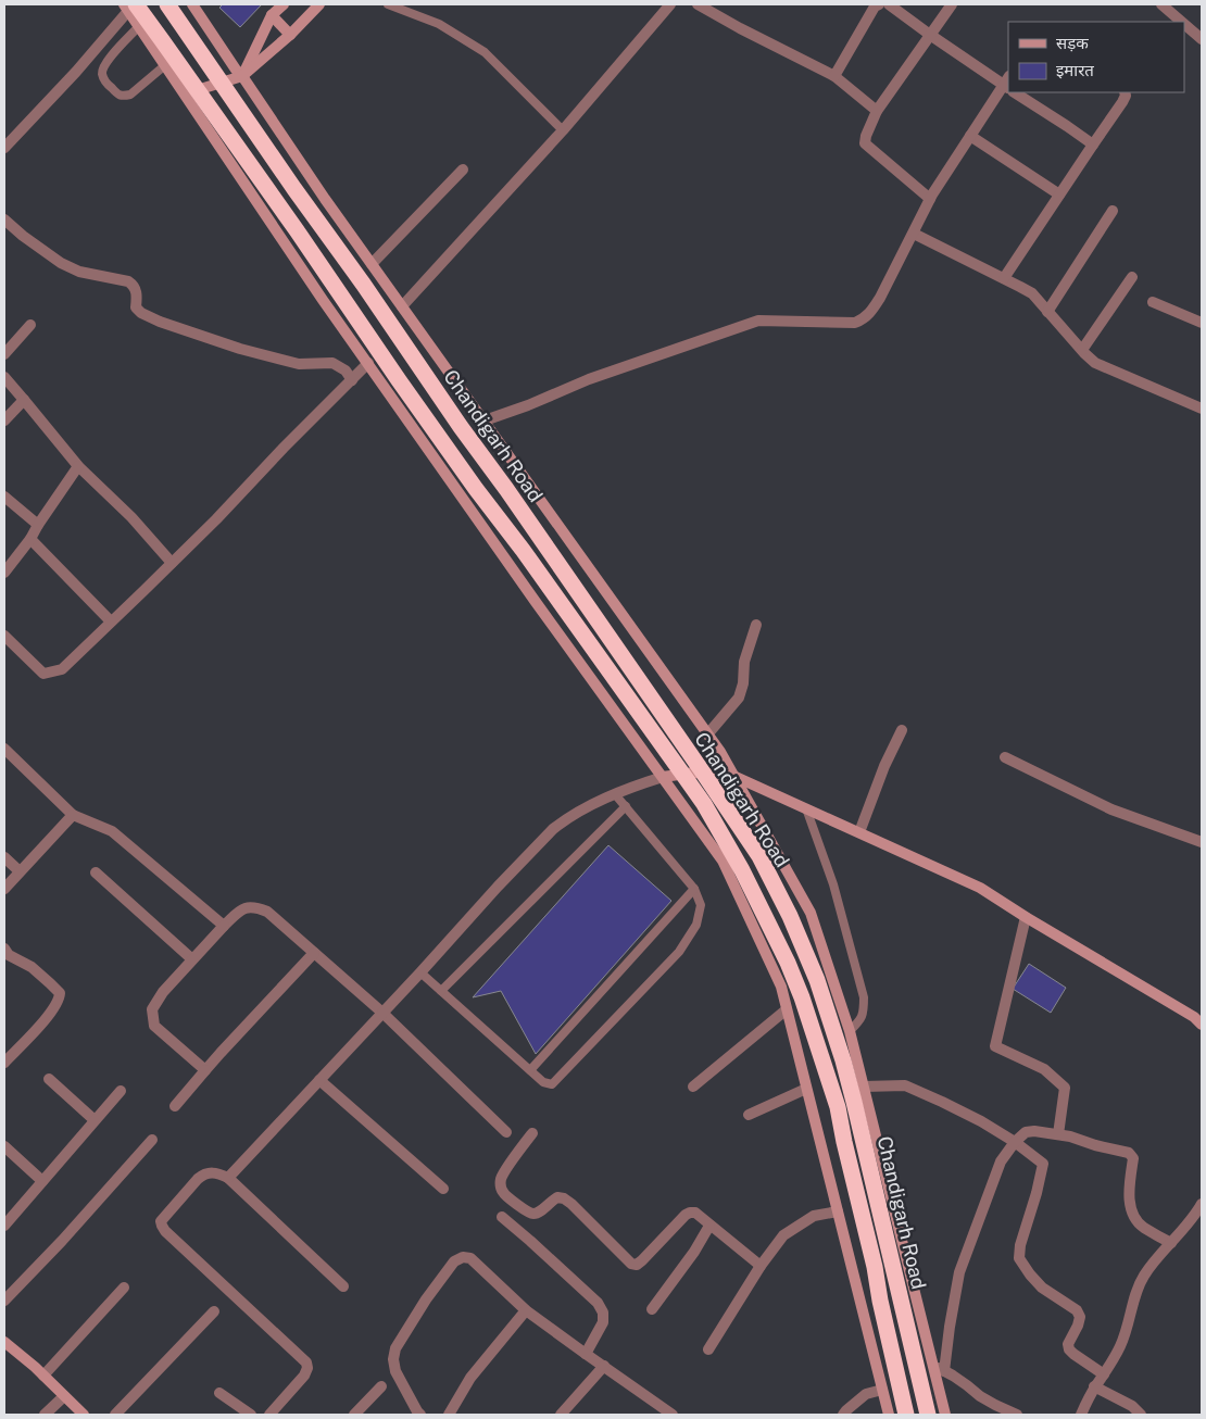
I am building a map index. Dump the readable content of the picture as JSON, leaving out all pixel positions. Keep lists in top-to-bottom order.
{
  "streets": {
    "highway": ["Chandigarh Road"]
  },
  "legend": ["सड़क", "इमारत"]
}
